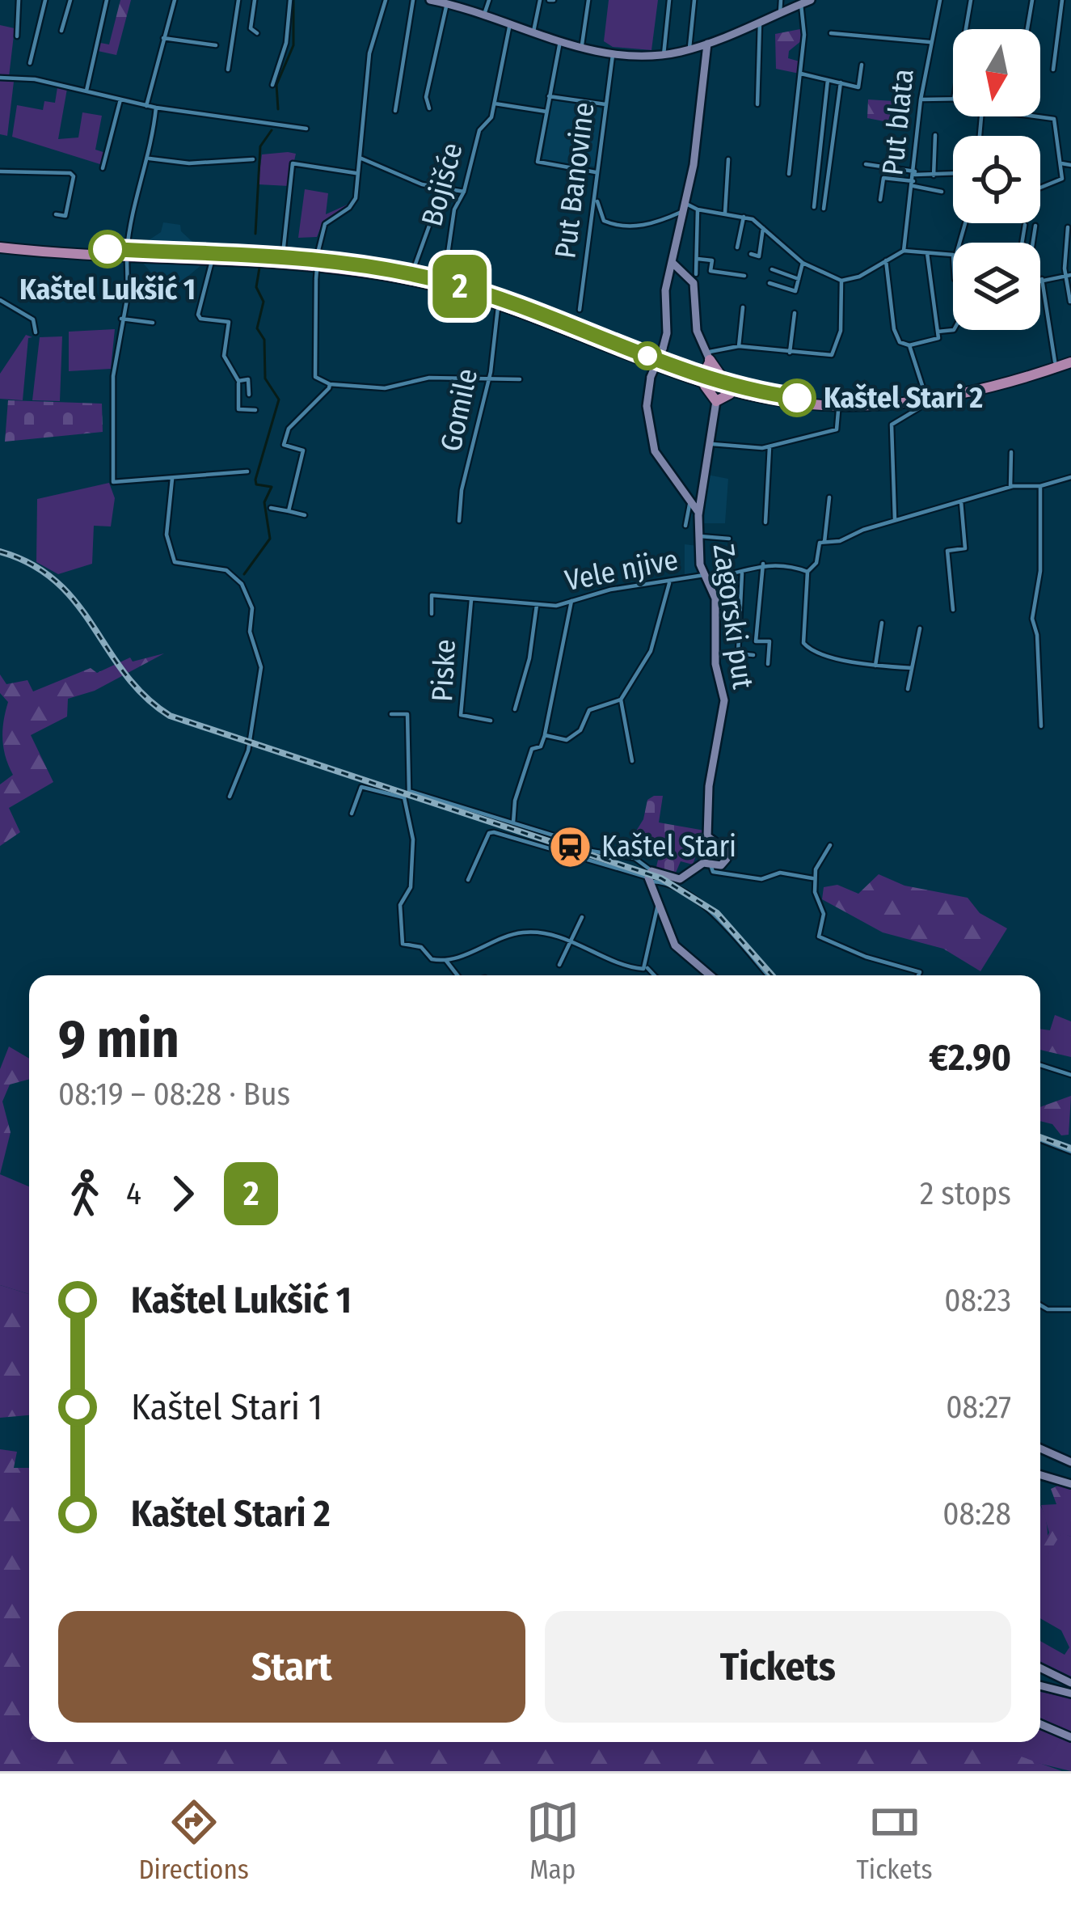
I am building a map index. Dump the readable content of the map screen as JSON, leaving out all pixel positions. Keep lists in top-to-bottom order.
{
  "streets": {
    "main road": ["Zagorski put"],
    "street": [
      "Put blata",
      "Put Banovine",
      "Bojišće",
      "Gomile",
      "Vele njive",
      "Piske"
    ]
  },
  "crossings": [
    ["Vele njive", "Zagorski put"],
    ["Vele njive", "Piske"]
  ],
  "places": {
    "other": ["Kaštel Lukšić 1", "Kaštel Stari 2"],
    "station": ["Kaštel Stari"]
  },
  "lines": ["bus line 2"],
  "north": "bottom",
  "page": {
    "on_map": "2",
    "heading": ["9 min", "08:19 – 08:28 · Bus", "€2.90"],
    "legs": ["4", "2", "2 stops"],
    "list": [
      {
        "name": "Kaštel Lukšić 1",
        "value": "08:23"
      },
      {
        "name": "Kaštel Stari 1",
        "value": "08:27"
      },
      {
        "name": "Kaštel Stari 2",
        "value": "08:28"
      }
    ],
    "buttons": ["Start", "Tickets"],
    "tabs": ["Directions", "Map", "Tickets"]
  }
}
